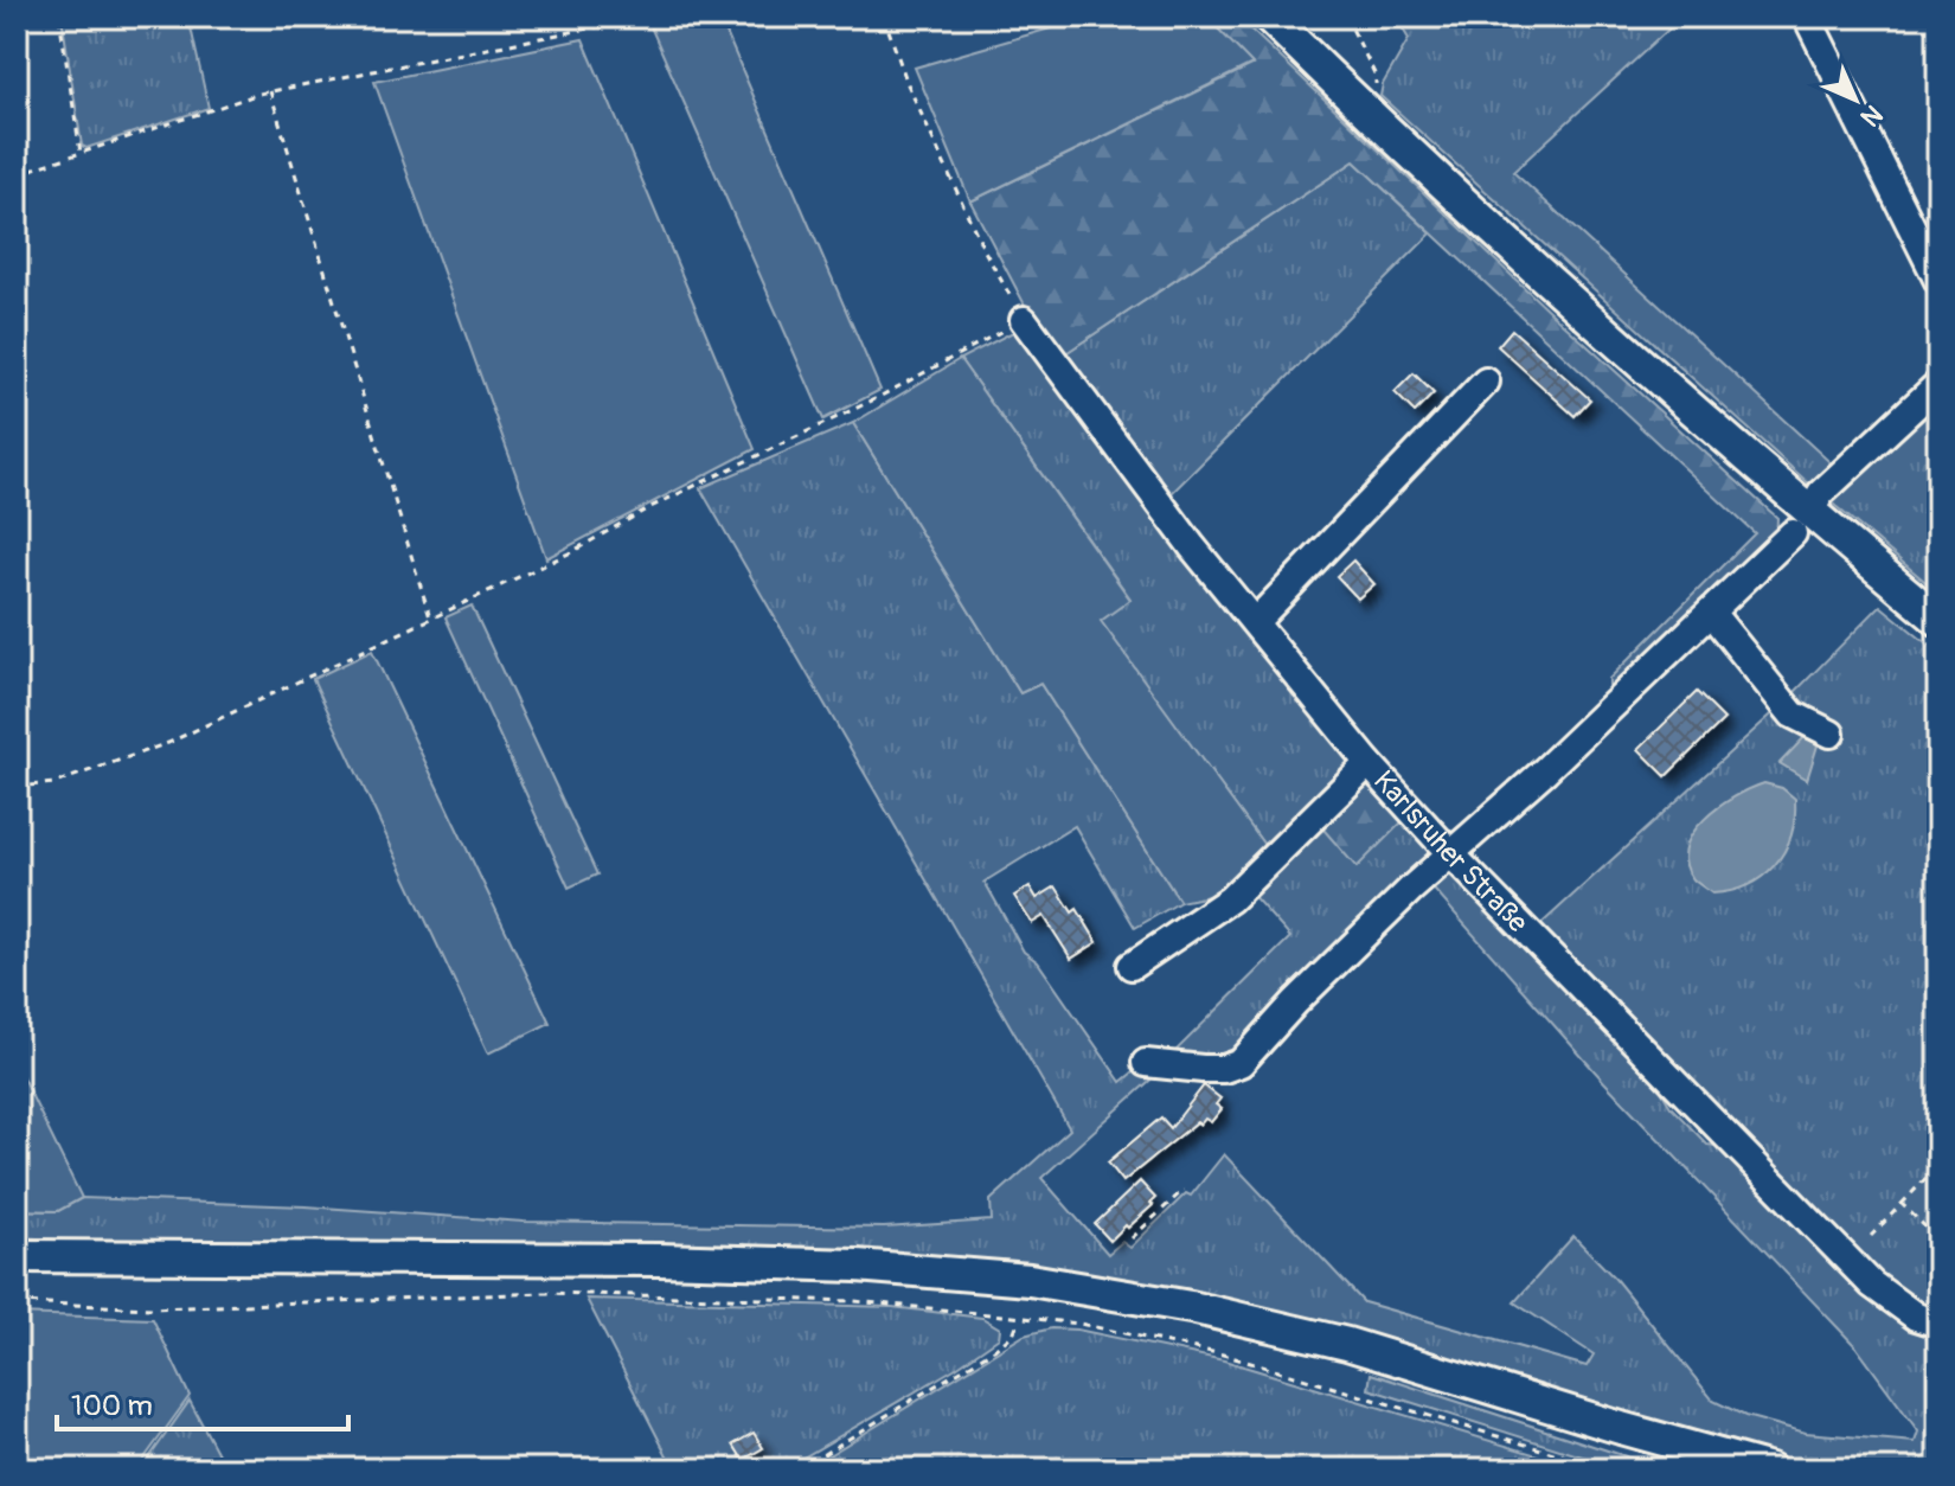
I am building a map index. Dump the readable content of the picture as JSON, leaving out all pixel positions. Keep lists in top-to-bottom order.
{
  "streets": {
    "lane": ["Karlsruher Straße"]
  },
  "scale_bar": "100 m",
  "north": "bottom right"
}
